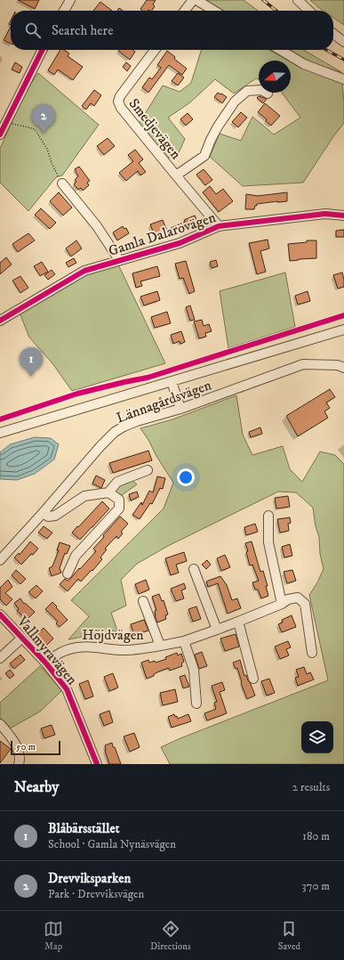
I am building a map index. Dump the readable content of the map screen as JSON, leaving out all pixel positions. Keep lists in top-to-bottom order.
{
  "streets": {
    "street": [
      "Smedjevägen",
      "Gamla Dalarövägen",
      "Lännagårdsvägen",
      "Höjdvägen",
      "Vallmyravägen"
    ]
  },
  "crossings": [
    ["Smedjevägen", "Gamla Dalarövägen"],
    ["Höjdvägen", "Vallmyravägen"]
  ],
  "scale_bar": "50 m",
  "north": "left",
  "page": {
    "search": "Search here",
    "pins": ["2", "1"],
    "scale": "50 m",
    "heading": ["Nearby", "2 results"],
    "list": [
      {
        "mark": "1",
        "name": "Blåbärsstället",
        "note": "School · Gamla Nynäsvägen",
        "value": "180 m"
      },
      {
        "mark": "2",
        "name": "Drevviksparken",
        "note": "Park · Drevviksvägen",
        "value": "370 m"
      }
    ],
    "nav": ["Map", "Directions", "Saved"]
  }
}
